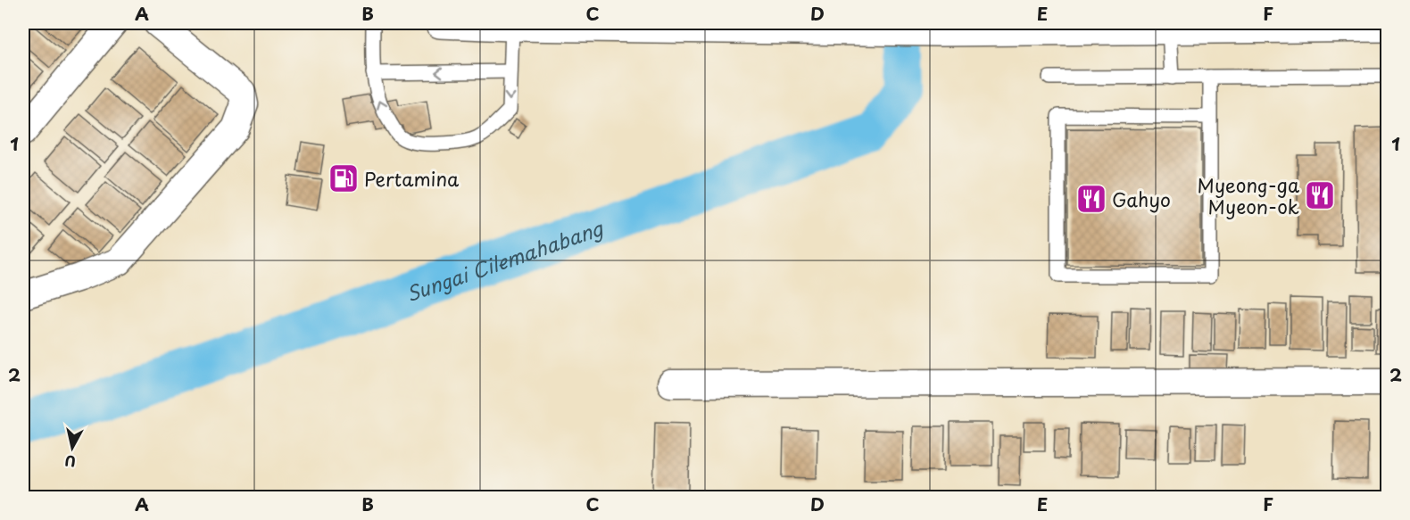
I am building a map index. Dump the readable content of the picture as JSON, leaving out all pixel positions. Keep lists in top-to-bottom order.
{
  "water": ["Sungai Cilemahabang"],
  "places": {
    "fuel station": ["Pertamina"],
    "restaurant": ["Myeong-ga Myeon-ok", "Gahyo"]
  },
  "north": "bottom",
  "grid": {
    "columns": [
      "A",
      "B",
      "C",
      "D",
      "E",
      "F"
    ],
    "rows": ["1", "2"]
  }
}
